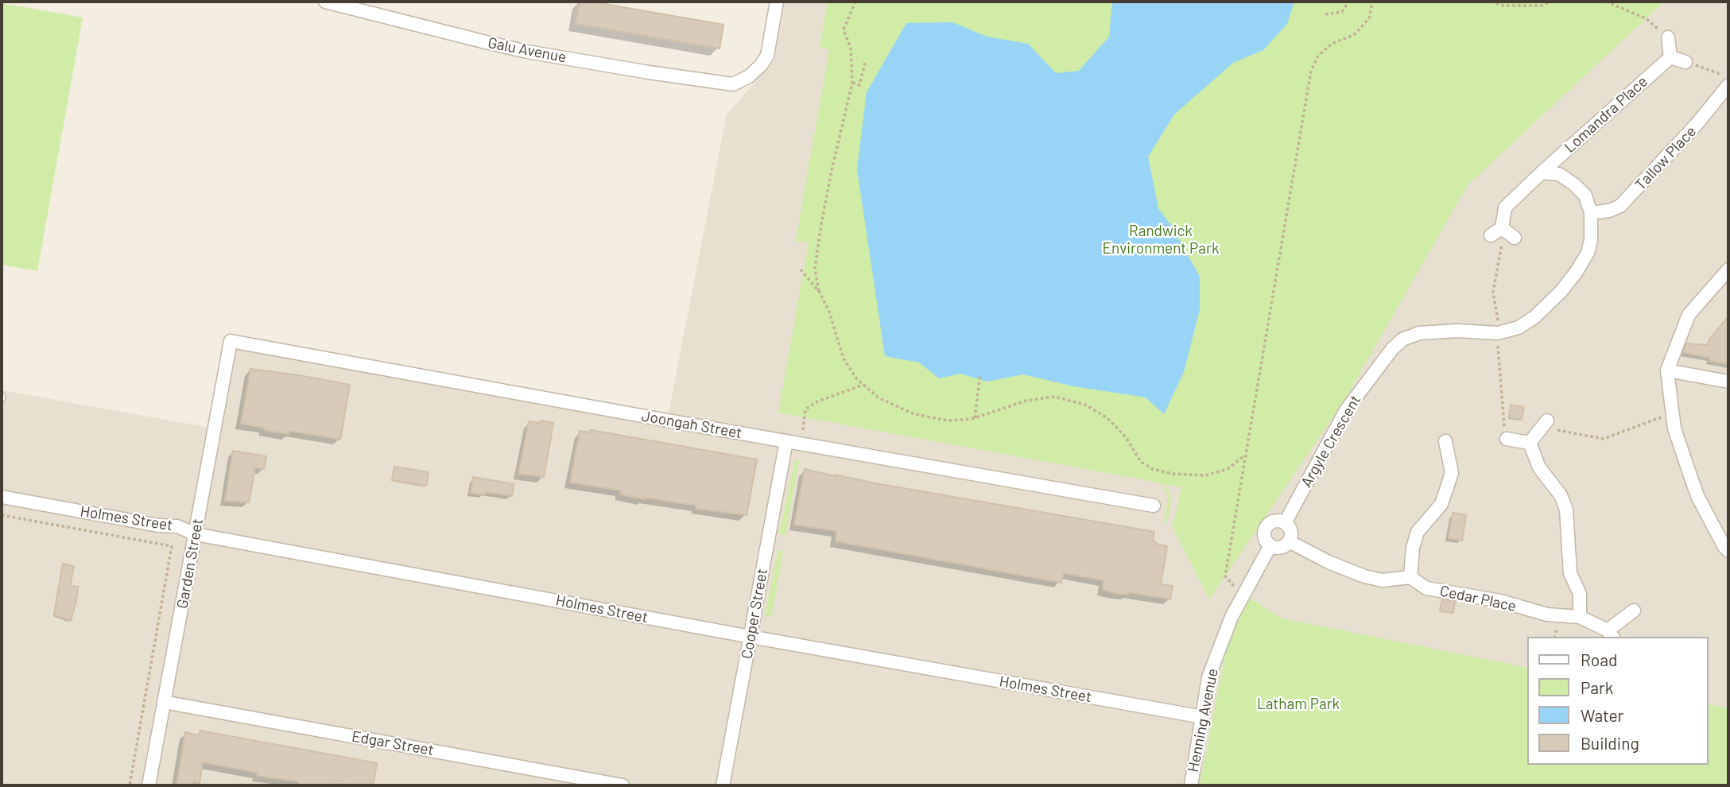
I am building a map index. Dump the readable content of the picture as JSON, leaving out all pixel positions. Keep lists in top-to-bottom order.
{
  "streets": {
    "street": [
      "Galu Avenue",
      "Lomandra Place",
      "Tallow Place",
      "Joongah Street",
      "Argyle Crescent",
      "Holmes Street",
      "Garden Street",
      "Cedar Place",
      "Cooper Street",
      "Henning Avenue",
      "Edgar Street"
    ]
  },
  "crossings": [
    ["Lomandra Place", "Argyle Crescent"],
    ["Tallow Place", "Argyle Crescent"],
    ["Joongah Street", "Garden Street"],
    ["Joongah Street", "Cooper Street"],
    ["Holmes Street", "Garden Street"],
    ["Holmes Street", "Cooper Street"],
    ["Holmes Street", "Henning Avenue"],
    ["Garden Street", "Edgar Street"]
  ],
  "parks": ["Randwick Environment Park", "Latham Park"],
  "legend": [
    "Road",
    "Park",
    "Water",
    "Building"
  ]
}
